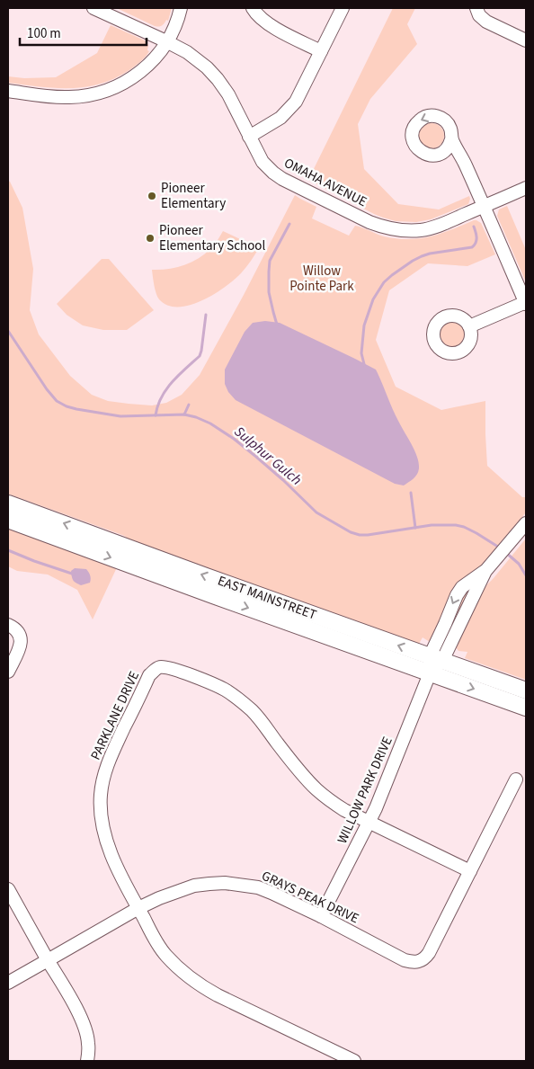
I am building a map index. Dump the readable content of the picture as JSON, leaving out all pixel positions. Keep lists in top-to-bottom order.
{
  "streets": {
    "main road": ["EAST MAINSTREET"],
    "street": [
      "OMAHA AVENUE",
      "PARKLANE DRIVE",
      "WILLOW PARK DRIVE",
      "GRAYS PEAK DRIVE"
    ]
  },
  "crossings": [
    ["EAST MAINSTREET", "WILLOW PARK DRIVE"],
    ["PARKLANE DRIVE", "WILLOW PARK DRIVE"],
    ["PARKLANE DRIVE", "GRAYS PEAK DRIVE"],
    ["WILLOW PARK DRIVE", "GRAYS PEAK DRIVE"]
  ],
  "water": ["Sulphur Gulch"],
  "parks": ["Willow Pointe Park"],
  "places": ["Pioneer Elementary", "Pioneer Elementary School"],
  "scale_bar": "100 m"
}
